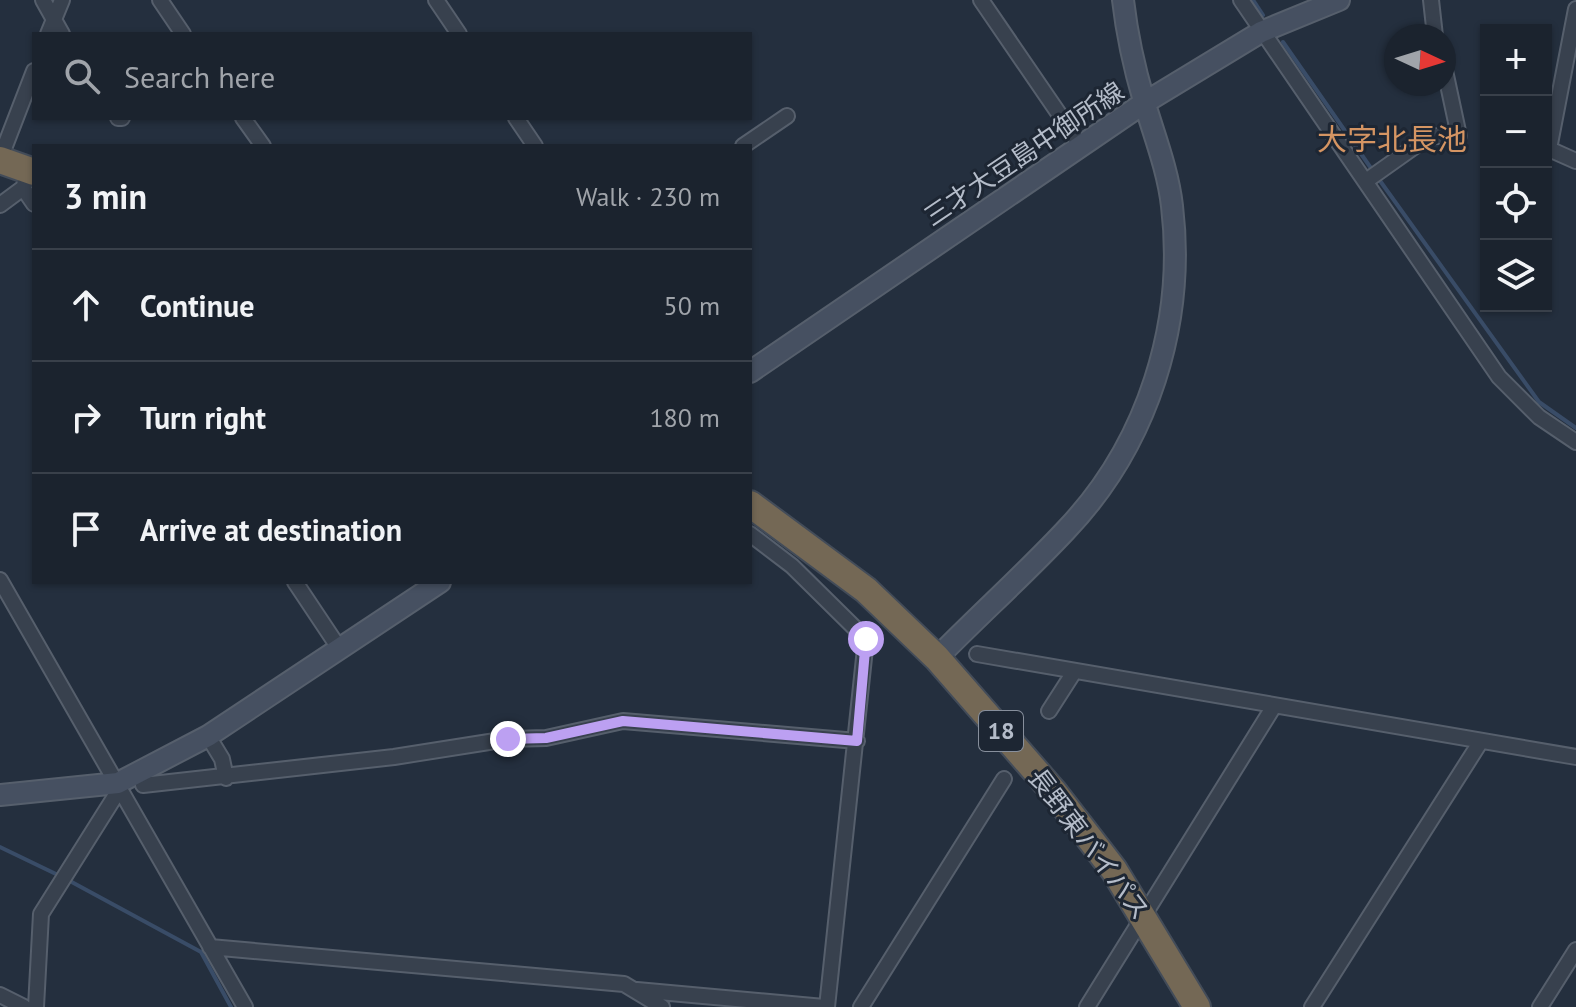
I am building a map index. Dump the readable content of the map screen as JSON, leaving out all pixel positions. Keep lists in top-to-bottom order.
{
  "streets": {
    "highway": ["18", "長野東バイパス"],
    "street": ["三才大豆島中御所線"]
  },
  "districts": ["大字北長池"],
  "north": "right",
  "page": {
    "map_buttons": ["+", "−"],
    "search": "Search here",
    "heading": ["3 min", "Walk · 230 m"],
    "list": [
      ["Continue", "50 m"],
      ["Turn right", "180 m"],
      "Arrive at destination"
    ]
  }
}
